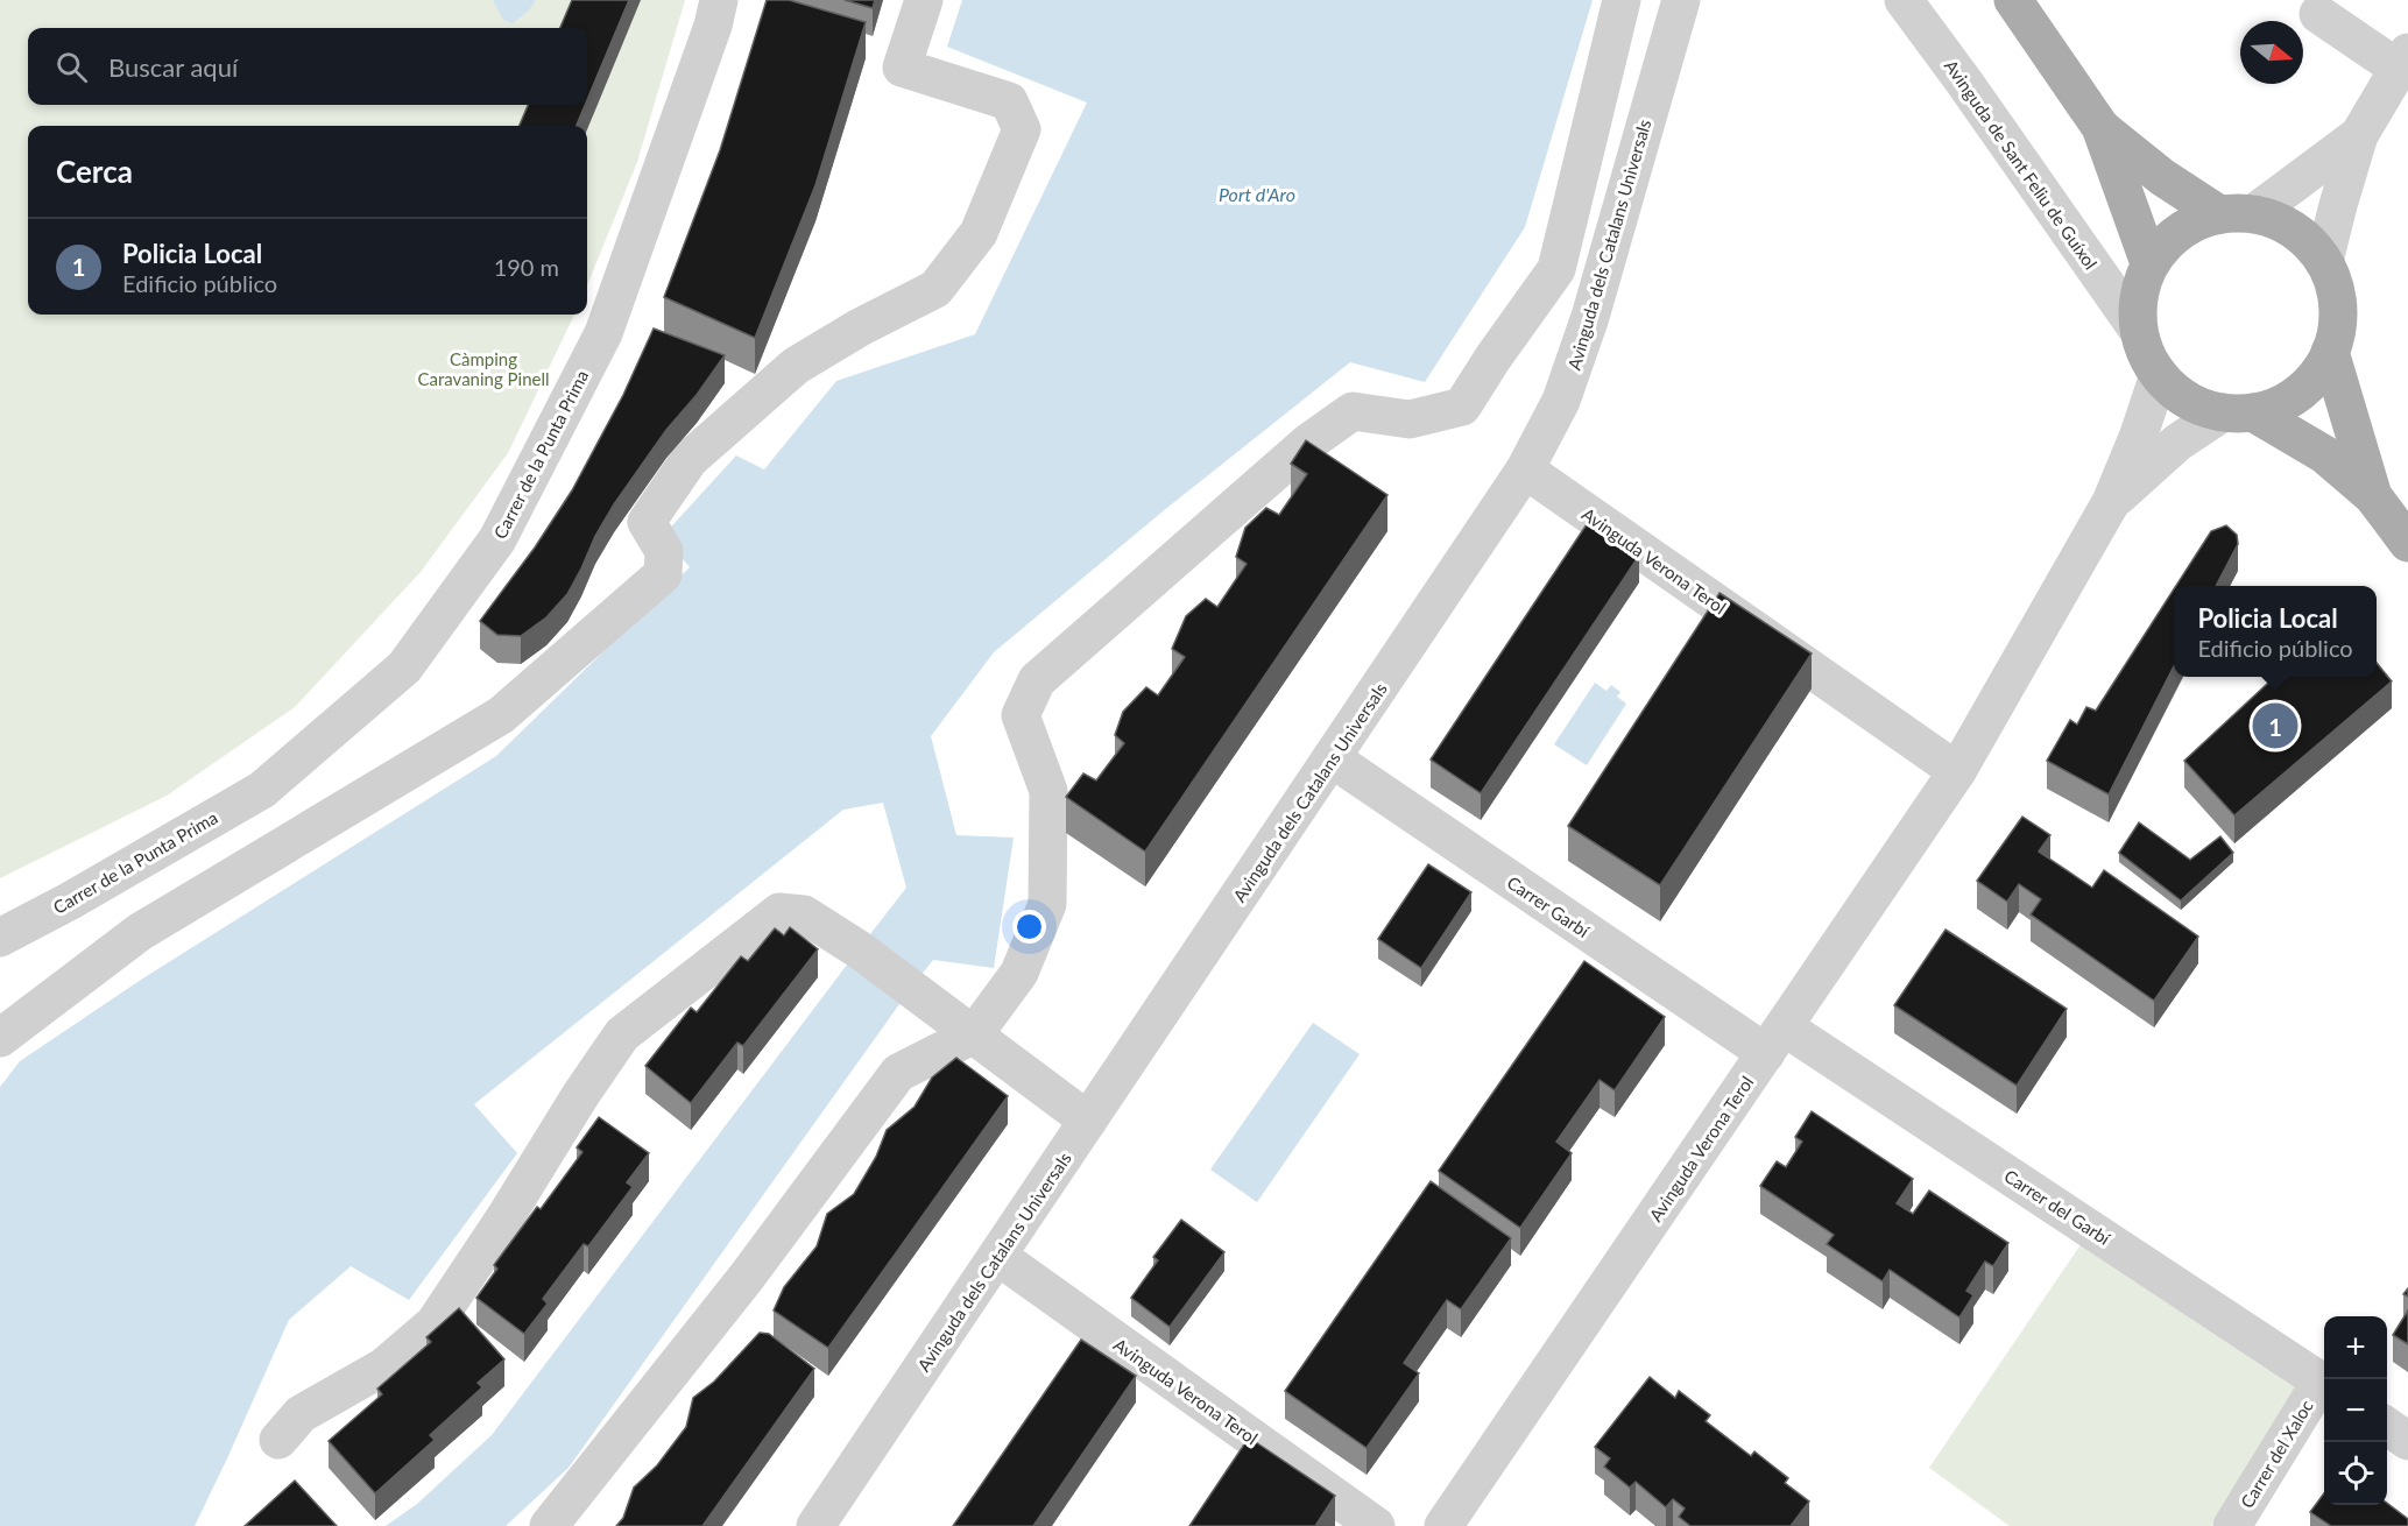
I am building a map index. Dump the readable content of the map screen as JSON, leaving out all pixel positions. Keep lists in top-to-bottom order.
{
  "streets": {
    "street": [
      "Avinguda de Sant Feliu de Guíxol",
      "Avinguda dels Catalans Universals",
      "Carrer de la Punta Prima",
      "Avinguda Verona Terol",
      "Carrer Garbí",
      "Carrer del Garbí",
      "Carrer del Xaloc"
    ]
  },
  "crossings": [
    ["Avinguda de Sant Feliu de Guíxol", "Avinguda Verona Terol"],
    ["Avinguda dels Catalans Universals", "Avinguda Verona Terol"],
    ["Avinguda dels Catalans Universals", "Carrer Garbí"],
    ["Avinguda Verona Terol", "Carrer Garbí"],
    ["Avinguda Verona Terol", "Carrer del Garbí"],
    ["Carrer Garbí", "Carrer del Garbí"]
  ],
  "water": ["Port d'Aro"],
  "parks": ["Càmping Caravaning Pinell"],
  "north": "right",
  "page": {
    "search": "Buscar aquí",
    "heading": "Cerca",
    "list": [
      {
        "mark": "1",
        "name": "Policia Local",
        "note": "Edificio público",
        "value": "190 m"
      }
    ],
    "popup": ["Policia Local", "Edificio público"],
    "pins": "1",
    "map_buttons": ["+", "−"]
  }
}
